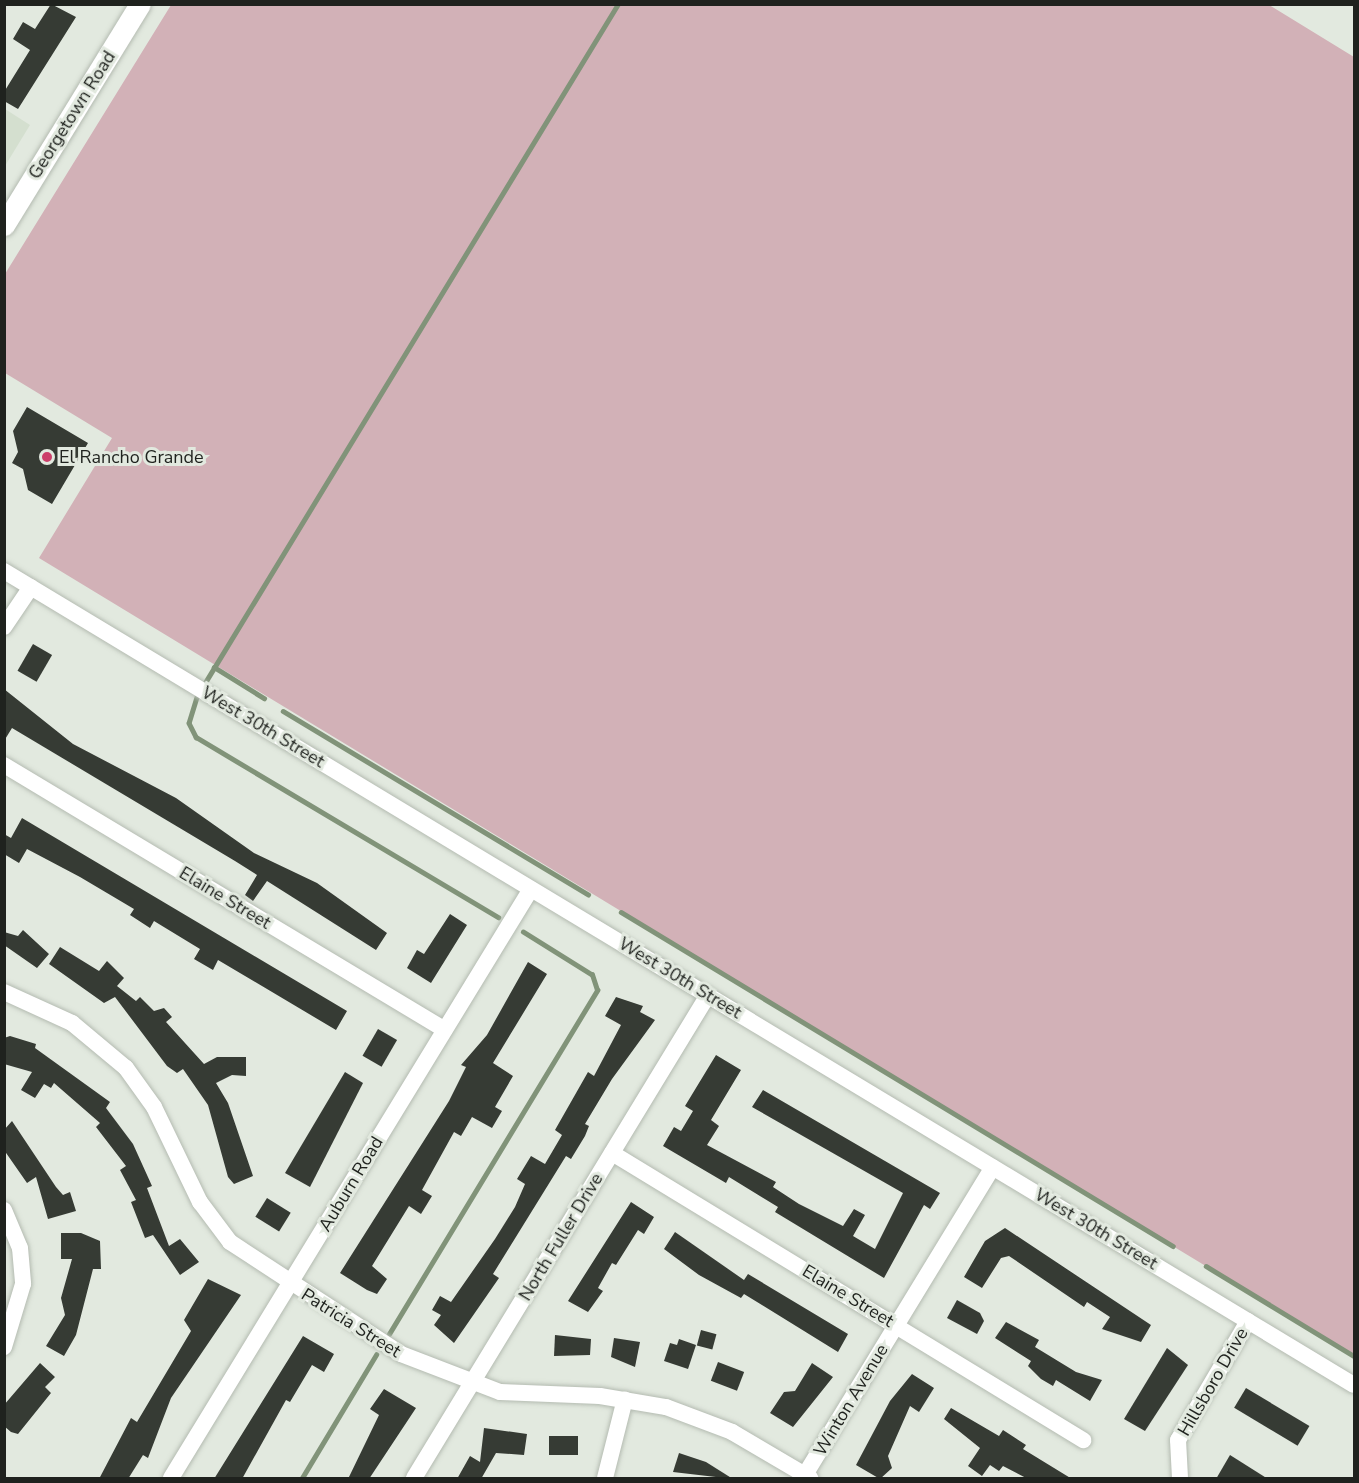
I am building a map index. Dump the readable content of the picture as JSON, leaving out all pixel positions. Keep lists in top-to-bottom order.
{
  "streets": {
    "main road": ["Georgetown Road"],
    "street": [
      "West 30th Street",
      "Elaine Street",
      "Auburn Road",
      "North Fuller Drive",
      "Patricia Street",
      "Hillsboro Drive",
      "Winton Avenue"
    ]
  },
  "crossings": [
    ["West 30th Street", "Auburn Road"],
    ["West 30th Street", "North Fuller Drive"],
    ["West 30th Street", "Hillsboro Drive"],
    ["West 30th Street", "Winton Avenue"],
    ["Elaine Street", "Auburn Road"],
    ["Elaine Street", "North Fuller Drive"],
    ["Elaine Street", "Winton Avenue"],
    ["Auburn Road", "Patricia Street"],
    ["North Fuller Drive", "Patricia Street"],
    ["Patricia Street", "Winton Avenue"]
  ],
  "places": ["El Rancho Grande"]
}
